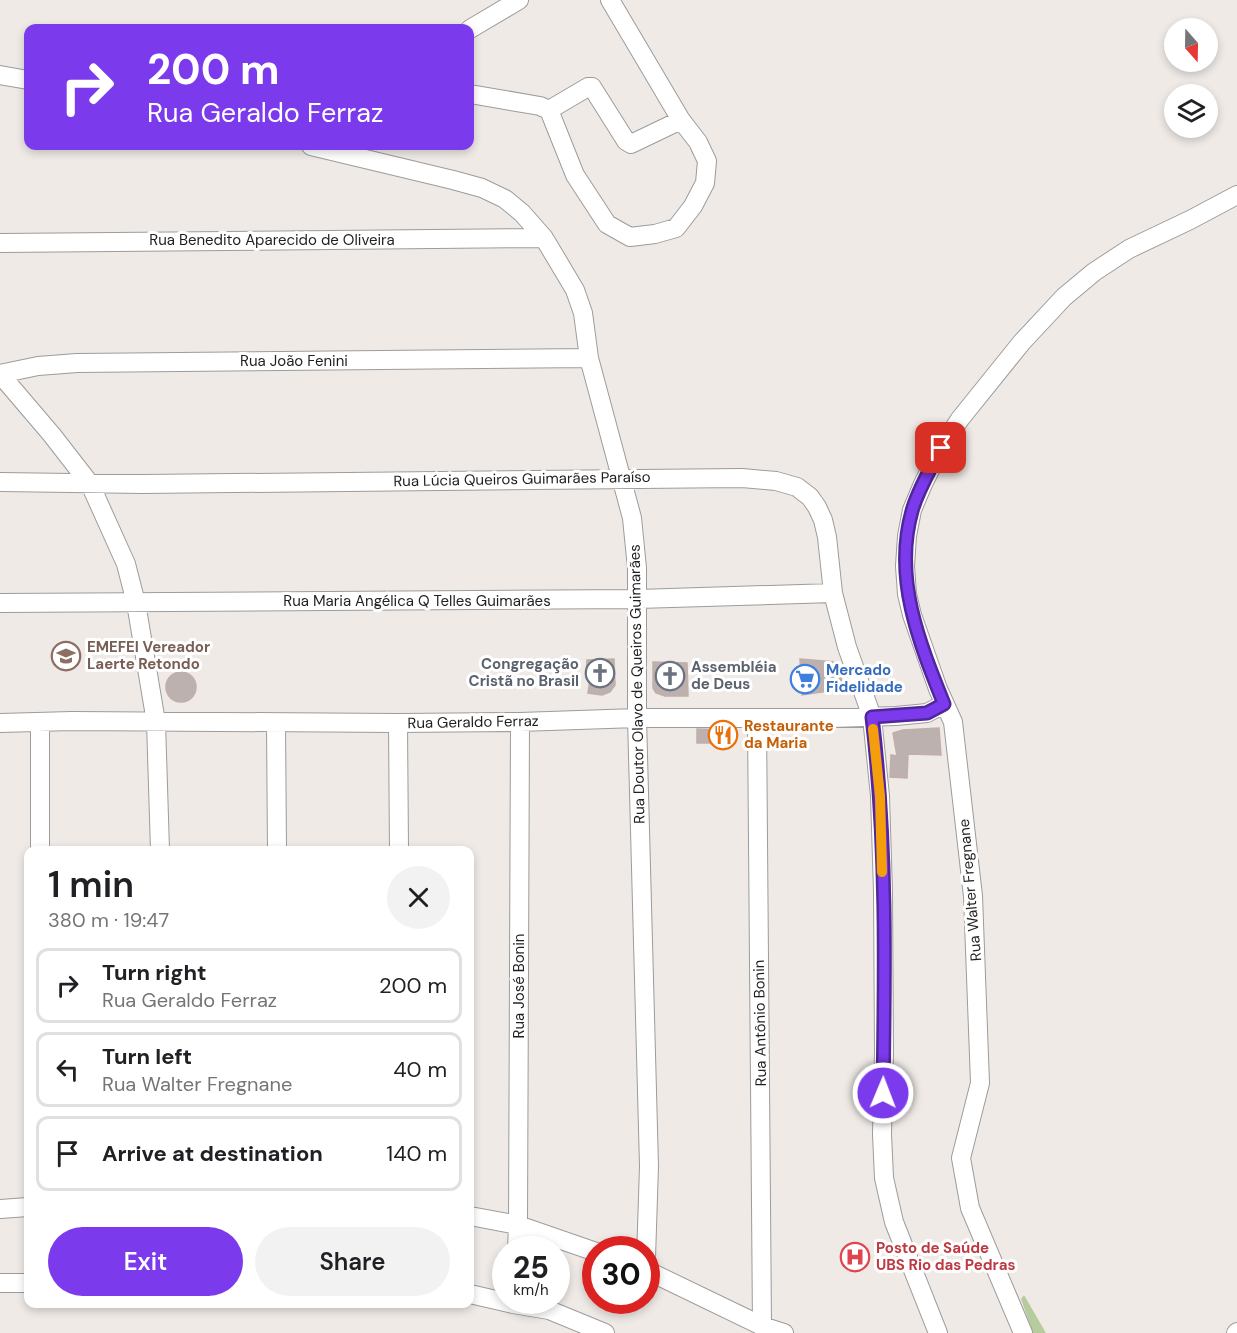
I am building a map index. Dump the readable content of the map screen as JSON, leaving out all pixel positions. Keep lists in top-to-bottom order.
{
  "streets": {
    "street": [
      "Rua Benedito Aparecido de Oliveira",
      "Rua João Fenini",
      "Rua Lúcia Queiros Guimarães Paraíso",
      "Rua Maria Angélica Q Telles Guimarães",
      "Rua Doutor Olavo de Queiros Guimarães",
      "Rua Geraldo Ferraz",
      "Rua Walter Fregnane",
      "Rua José Bonin",
      "Rua Antônio Bonin"
    ]
  },
  "crossings": [
    ["Rua Benedito Aparecido de Oliveira", "Rua Doutor Olavo de Queiros Guimarães"],
    ["Rua João Fenini", "Rua Doutor Olavo de Queiros Guimarães"],
    ["Rua Lúcia Queiros Guimarães Paraíso", "Rua Maria Angélica Q Telles Guimarães"],
    ["Rua Lúcia Queiros Guimarães Paraíso", "Rua Doutor Olavo de Queiros Guimarães"],
    ["Rua Lúcia Queiros Guimarães Paraíso", "Rua Geraldo Ferraz"],
    ["Rua Maria Angélica Q Telles Guimarães", "Rua Doutor Olavo de Queiros Guimarães"],
    ["Rua Doutor Olavo de Queiros Guimarães", "Rua Geraldo Ferraz"],
    ["Rua Geraldo Ferraz", "Rua Walter Fregnane"],
    ["Rua Geraldo Ferraz", "Rua José Bonin"],
    ["Rua Geraldo Ferraz", "Rua Antônio Bonin"]
  ],
  "places": {
    "school or university": ["EMEFEI Vereador Laerte Retondo"],
    "church": ["Congregação Cristã no Brasil", "Assembléia de Deus"],
    "supermarket": ["Mercado Fidelidade"],
    "restaurant": ["Restaurante da Maria"],
    "hospital": ["Posto de Saúde UBS Rio das Pedras"]
  },
  "north": "bottom",
  "page": {
    "turn": ["200 m", "Rua Geraldo Ferraz"],
    "heading": ["1 min", "380 m · 19:47"],
    "list": [
      {
        "name": "Turn right",
        "note": "Rua Geraldo Ferraz",
        "value": "200 m"
      },
      {
        "name": "Turn left",
        "note": "Rua Walter Fregnane",
        "value": "40 m"
      },
      {
        "name": "Arrive at destination",
        "value": "140 m"
      }
    ],
    "buttons": ["Exit", "Share"],
    "speed": "25 km/h",
    "limit": "30"
  }
}
